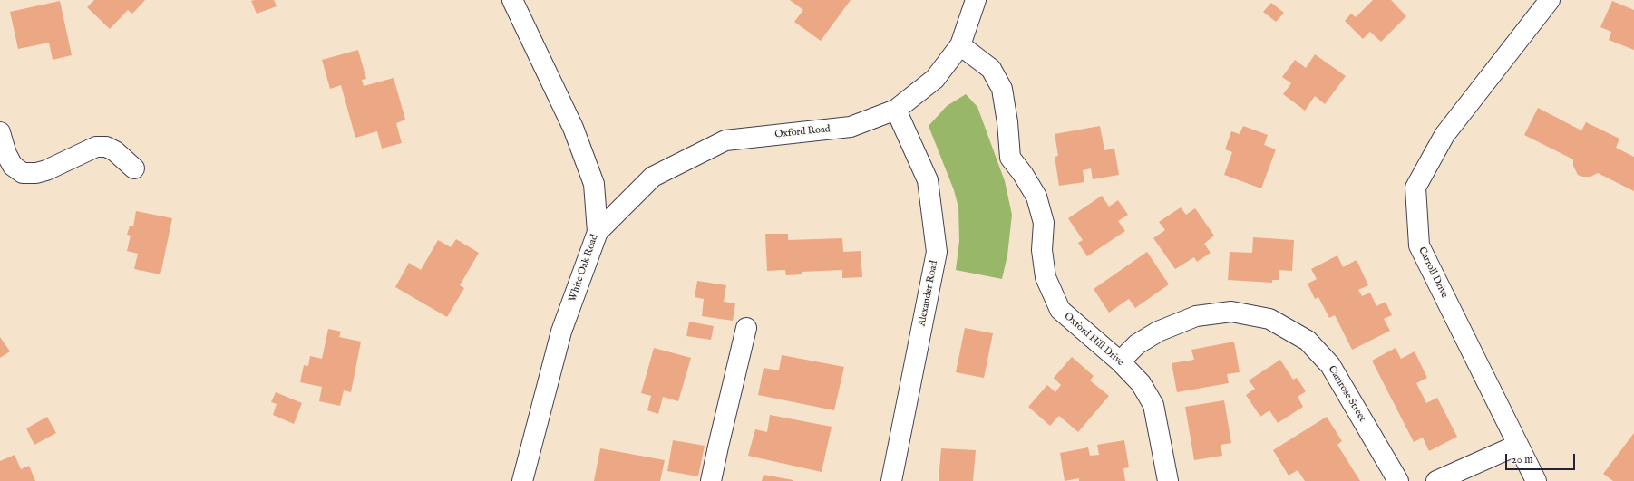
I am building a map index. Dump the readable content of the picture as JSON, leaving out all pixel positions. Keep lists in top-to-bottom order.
{
  "streets": {
    "street": [
      "Oxford Road",
      "White Oak Road",
      "Carroll Drive",
      "Alexander Road",
      "Oxford Hill Drive",
      "Camrose Street"
    ]
  },
  "crossings": [
    ["Oxford Road", "White Oak Road"],
    ["Oxford Road", "Alexander Road"],
    ["Oxford Road", "Oxford Hill Drive"],
    ["Oxford Hill Drive", "Camrose Street"]
  ],
  "scale_bar": "20 m"
}
